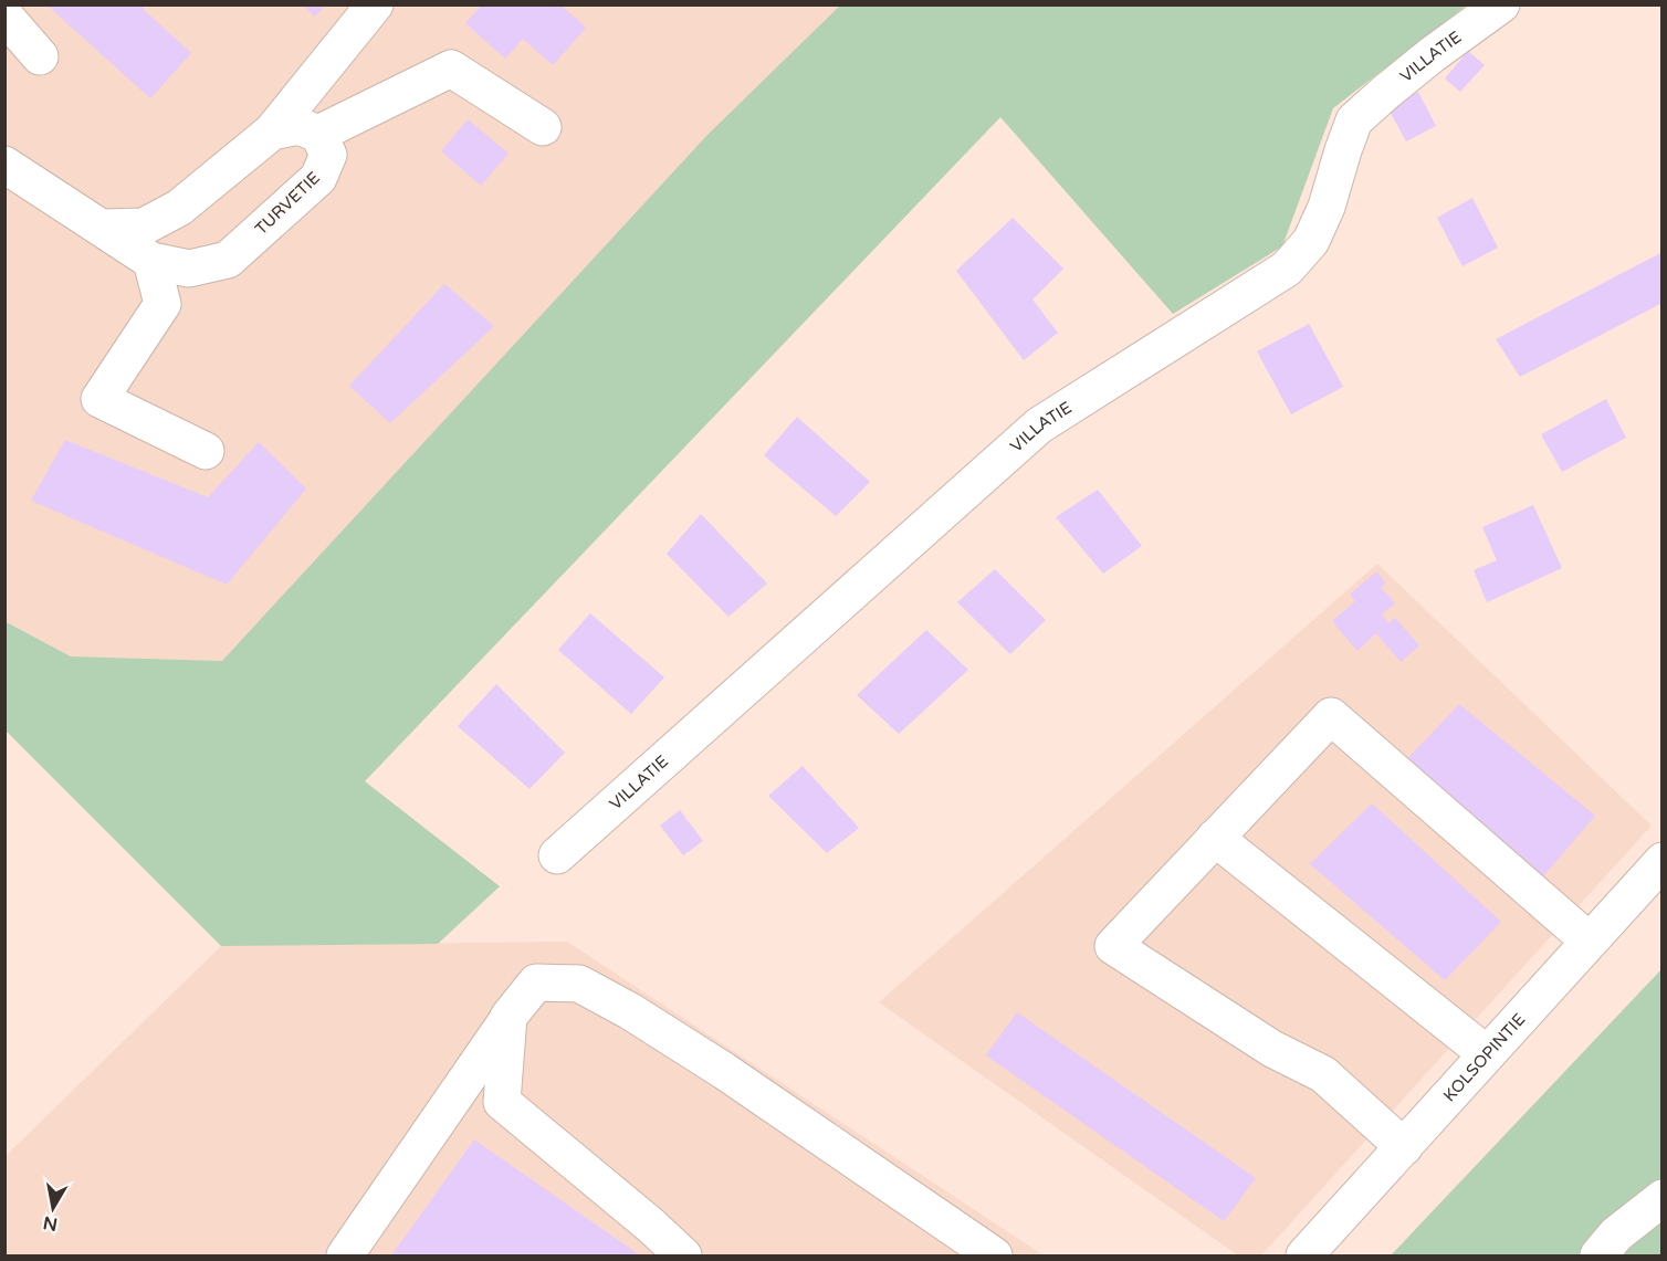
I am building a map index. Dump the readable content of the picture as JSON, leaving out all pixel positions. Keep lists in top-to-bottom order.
{
  "streets": {
    "street": ["VILLATIE", "TURVETIE", "KOLSOPINTIE"]
  },
  "north": "bottom"
}
